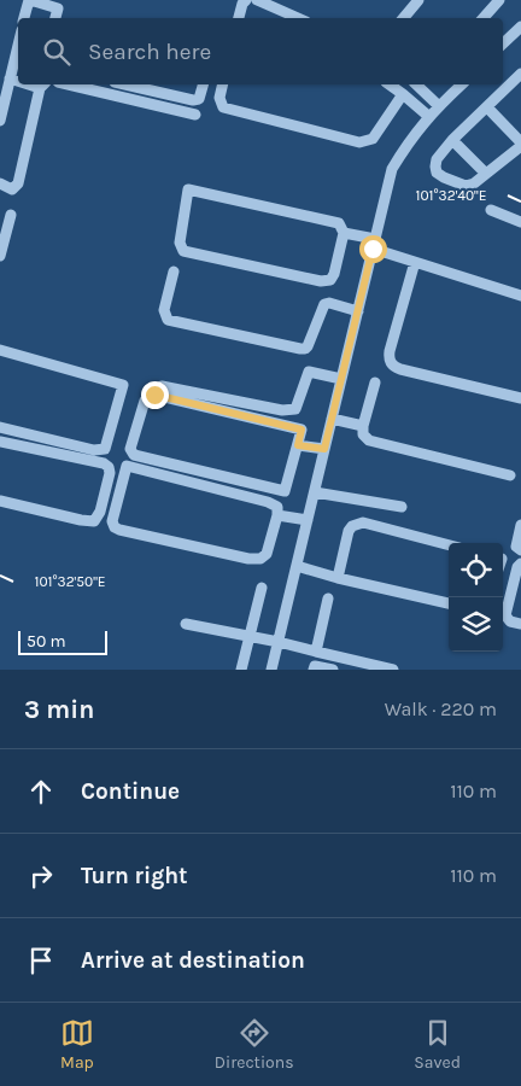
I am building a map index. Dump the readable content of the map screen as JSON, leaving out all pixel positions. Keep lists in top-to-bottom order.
{
  "scale_bar": "50 m",
  "page": {
    "search": "Search here",
    "scale": "50 m",
    "heading": ["3 min", "Walk · 220 m"],
    "list": [
      ["Continue", "110 m"],
      ["Turn right", "110 m"],
      "Arrive at destination"
    ],
    "nav": ["Map", "Directions", "Saved"]
  },
  "coordinates": ["101°32'40\"E", "101°32'50\"E"]
}
